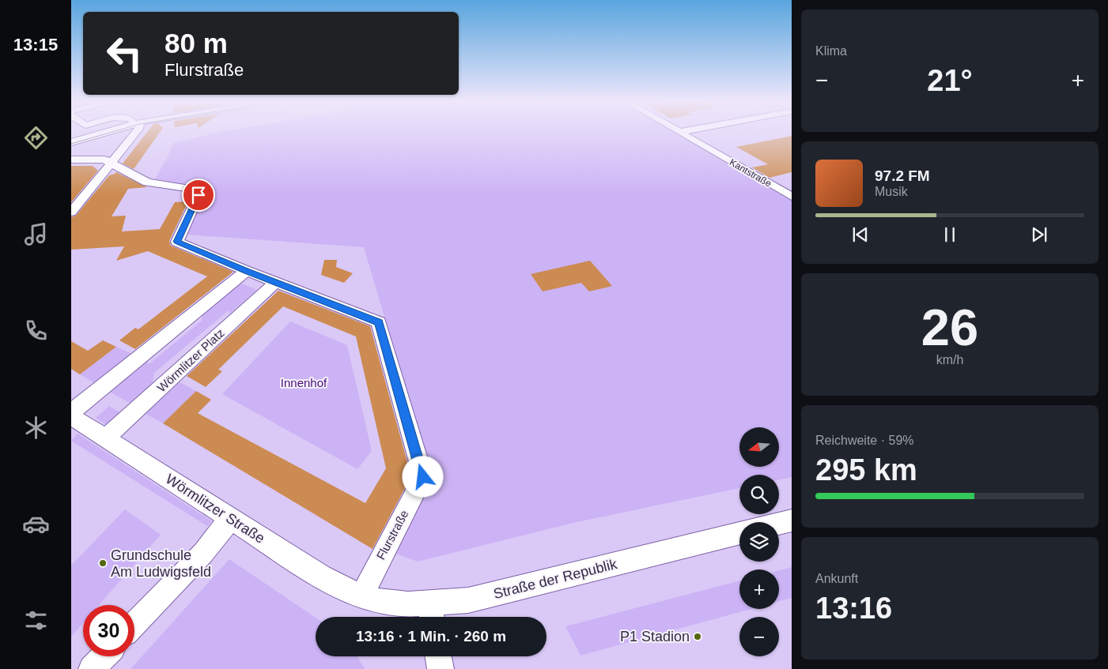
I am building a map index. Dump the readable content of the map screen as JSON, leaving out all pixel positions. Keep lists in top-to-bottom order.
{
  "streets": {
    "street": [
      "Kantstraße",
      "Wörmlitzer Platz",
      "Wörmlitzer Straße",
      "Flurstraße",
      "Straße der Republik"
    ]
  },
  "crossings": [
    ["Wörmlitzer Platz", "Wörmlitzer Straße"],
    ["Wörmlitzer Platz", "Flurstraße"],
    ["Wörmlitzer Straße", "Flurstraße"],
    ["Wörmlitzer Straße", "Straße der Republik"],
    ["Flurstraße", "Straße der Republik"]
  ],
  "parks": ["Innenhof"],
  "places": ["Grundschule Am Ludwigsfeld", "P1 Stadion"],
  "north": "left",
  "page": {
    "tabs": "13:15",
    "tile": [
      "Klima",
      ["26", "km/h"],
      ["Reichweite · 59%", "295 km"],
      ["Ankunft", "13:16"]
    ],
    "turn": ["80 m", "Flurstraße"],
    "heat": ["−", "21°", "+"],
    "song": ["97.2 FM", "Musik"],
    "map_buttons": ["+", "−"],
    "limit": "30",
    "trip": "13:16 · 1 Min. · 260 m"
  }
}
